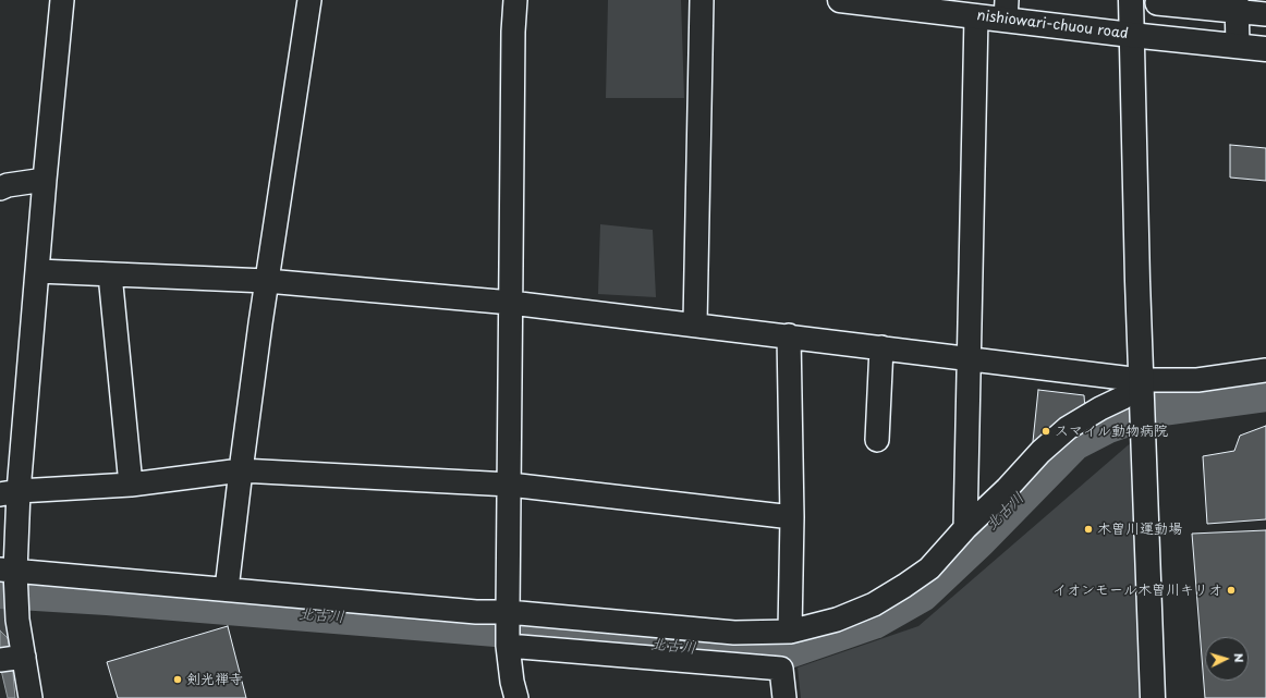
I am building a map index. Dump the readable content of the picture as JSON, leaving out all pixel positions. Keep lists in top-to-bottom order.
{
  "streets": {
    "street": ["nishiowari-chuou road"]
  },
  "water": ["北古川"],
  "places": [
    "スマイル動物病院",
    "木曽川運動場",
    "イオンモール木曽川キリオ",
    "剣光禅寺"
  ],
  "north": "right"
}
